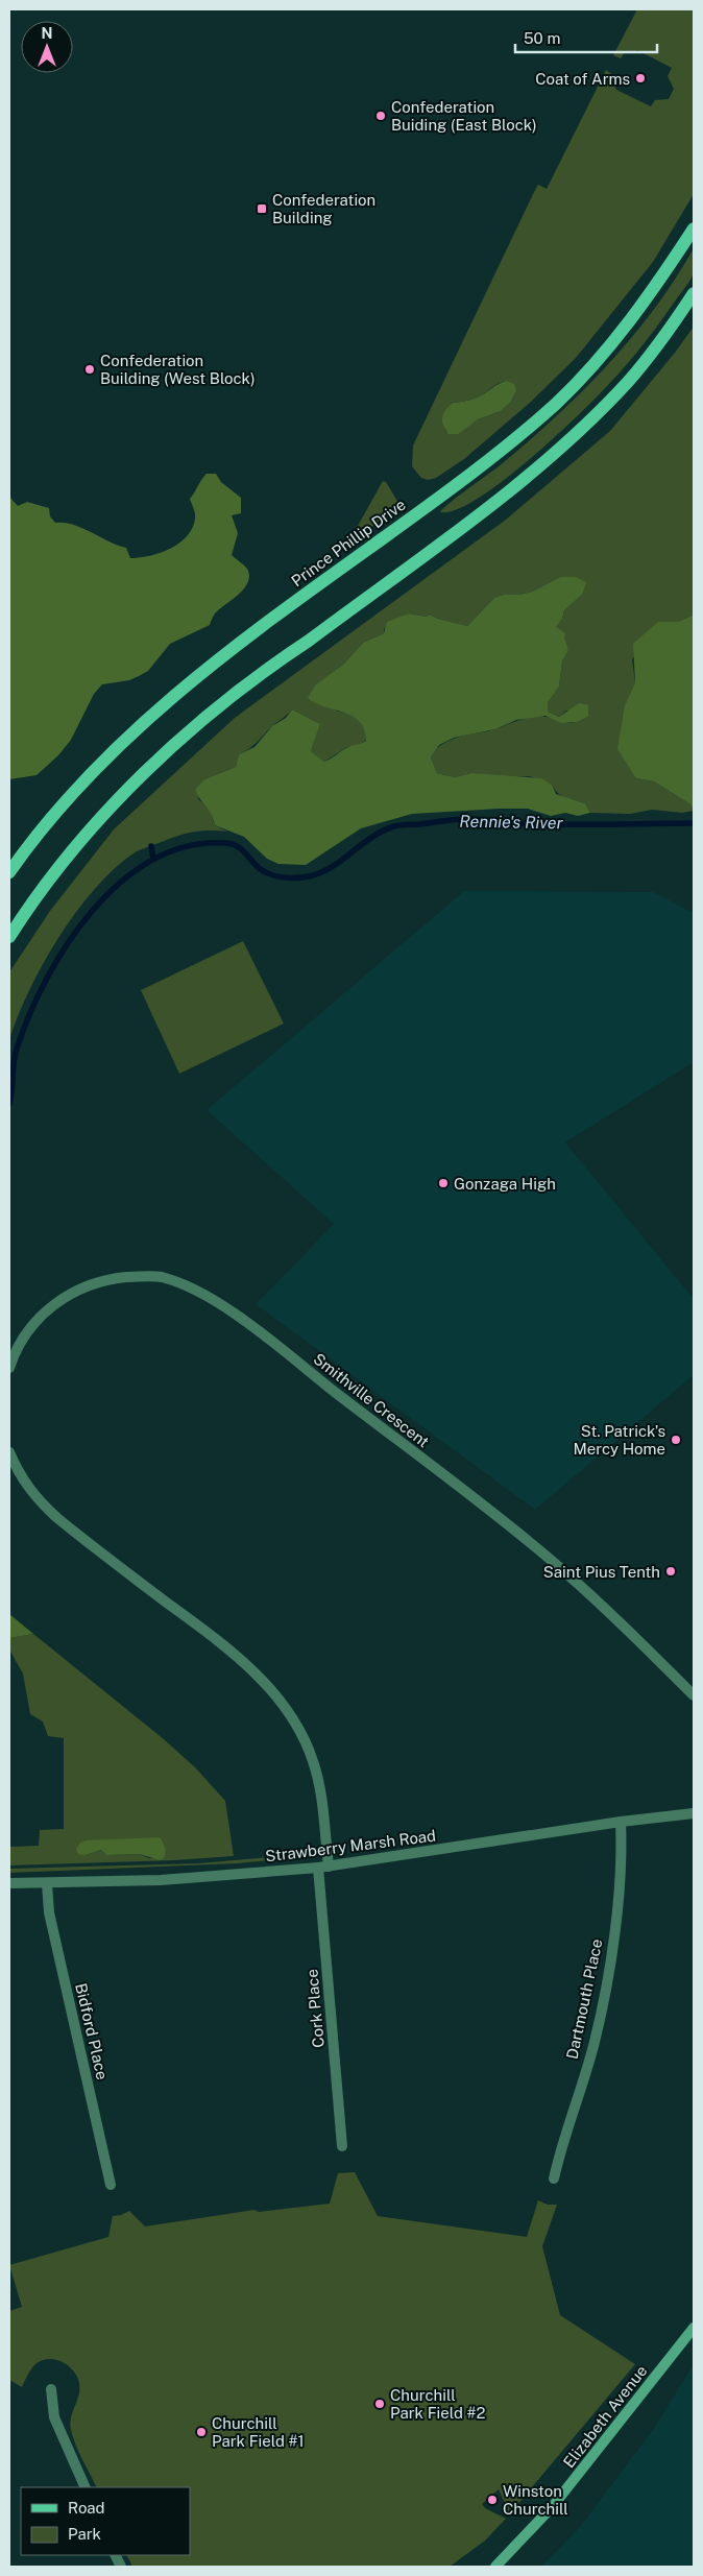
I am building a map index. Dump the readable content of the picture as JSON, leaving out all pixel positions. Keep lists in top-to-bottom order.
{
  "streets": {
    "main road": ["Prince Phillip Drive", "Elizabeth Avenue"],
    "street": [
      "Smithville Crescent",
      "Strawberry Marsh Road",
      "Dartmouth Place",
      "Cork Place",
      "Bidford Place"
    ]
  },
  "crossings": [
    ["Strawberry Marsh Road", "Dartmouth Place"],
    ["Strawberry Marsh Road", "Cork Place"],
    ["Strawberry Marsh Road", "Bidford Place"]
  ],
  "water": ["Rennie's River"],
  "places": {
    "other": [
      "Coat of Arms",
      "Confederation Buiding (East Block)",
      "Confederation Building (West Block)",
      "Gonzaga High",
      "St. Patrick's Mercy Home",
      "Saint Pius Tenth",
      "Churchill Park Field #2",
      "Churchill Park Field #1",
      "Winston Churchill"
    ],
    "transit": ["Confederation Building"]
  },
  "legend": ["Road", "Park"],
  "scale_bar": "50 m",
  "north": "top"
}
